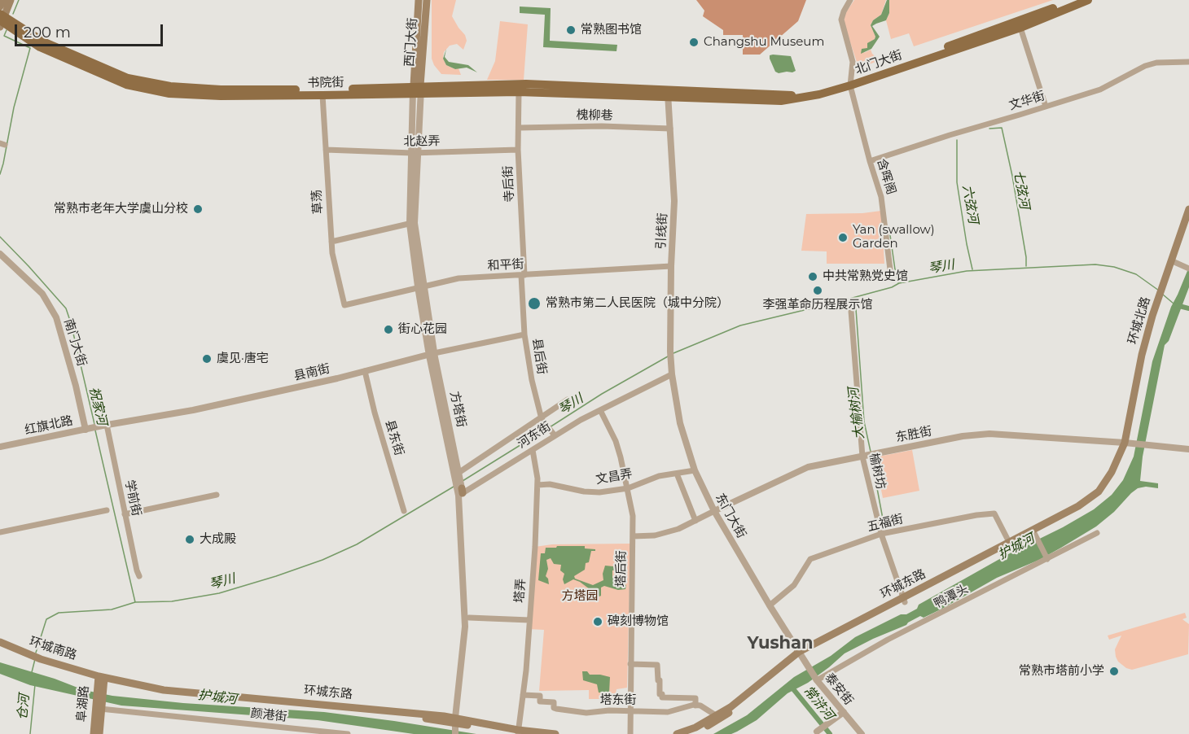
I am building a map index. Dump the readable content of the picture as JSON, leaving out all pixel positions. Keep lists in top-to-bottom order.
{
  "streets": {
    "main road": [
      "西门大街",
      "北门大街",
      "书院街",
      "环城北路",
      "环城东路",
      "环城南路",
      "阜湖路"
    ],
    "street": [
      "文华街",
      "槐柳巷",
      "北赵弄",
      "含晖阁",
      "寺后街",
      "草荡",
      "引线街",
      "和平街",
      "南门大街",
      "县后街",
      "县南街",
      "方塔街",
      "红旗北路",
      "东胜街",
      "河东街",
      "县东街",
      "榆树坊",
      "文昌弄",
      "学前街",
      "东门大街",
      "五福街",
      "塔后街",
      "塔弄",
      "鸭潭头",
      "泰安街",
      "塔东街",
      "颜港街"
    ]
  },
  "crossings": [
    ["西门大街", "书院街"],
    ["西门大街", "方塔街"],
    ["北门大街", "书院街"],
    ["北门大街", "含晖阁"],
    ["北门大街", "引线街"],
    ["书院街", "寺后街"],
    ["书院街", "草荡"],
    ["书院街", "引线街"],
    ["书院街", "方塔街"],
    ["文华街", "含晖阁"],
    ["槐柳巷", "寺后街"],
    ["槐柳巷", "引线街"],
    ["北赵弄", "寺后街"],
    ["北赵弄", "草荡"],
    ["北赵弄", "方塔街"],
    ["寺后街", "和平街"],
    ["寺后街", "县后街"],
    ["草荡", "和平街"],
    ["引线街", "和平街"],
    ["引线街", "河东街"],
    ["引线街", "东门大街"],
    ["和平街", "县后街"],
    ["和平街", "方塔街"],
    ["环城北路", "东胜街"],
    ["环城北路", "环城东路"],
    ["南门大街", "红旗北路"],
    ["县后街", "县南街"],
    ["县后街", "河东街"],
    ["县南街", "方塔街"],
    ["县南街", "红旗北路"],
    ["县南街", "县东街"],
    ["县南街", "学前街"],
    ["方塔街", "河东街"],
    ["方塔街", "环城东路"],
    ["红旗北路", "学前街"],
    ["东胜街", "榆树坊"],
    ["东胜街", "东门大街"],
    ["东胜街", "环城东路"],
    ["河东街", "东门大街"],
    ["河东街", "塔后街"],
    ["河东街", "塔弄"],
    ["榆树坊", "五福街"],
    ["榆树坊", "环城东路"],
    ["文昌弄", "东门大街"],
    ["文昌弄", "塔后街"],
    ["文昌弄", "塔弄"],
    ["东门大街", "五福街"],
    ["东门大街", "环城东路"],
    ["东门大街", "泰安街"],
    ["五福街", "环城东路"],
    ["塔后街", "塔东街"],
    ["环城东路", "塔弄"],
    ["环城东路", "环城南路"],
    ["环城东路", "泰安街"],
    ["环城东路", "阜湖路"],
    ["塔弄", "塔东街"],
    ["鸭潭头", "泰安街"],
    ["环城南路", "阜湖路"],
    ["阜湖路", "颜港街"]
  ],
  "districts": ["Yushan"],
  "water": [
    "七弦河",
    "六弦河",
    "琴川",
    "祝家河",
    "大榆树河",
    "护城河",
    "常浒河",
    "仓河"
  ],
  "parks": ["方塔园"],
  "places": [
    "常熟图书馆",
    "Changshu Museum",
    "常熟市老年大学虞山分校",
    "Yan (swallow) Garden",
    "中共常熟党史馆",
    "李强革命历程展示馆",
    "常熟市第二人民医院（城中分院）",
    "街心花园",
    "虞见·唐宅",
    "大成殿",
    "碑刻博物馆",
    "常熟市塔前小学"
  ],
  "scale_bar": "200 m"
}
